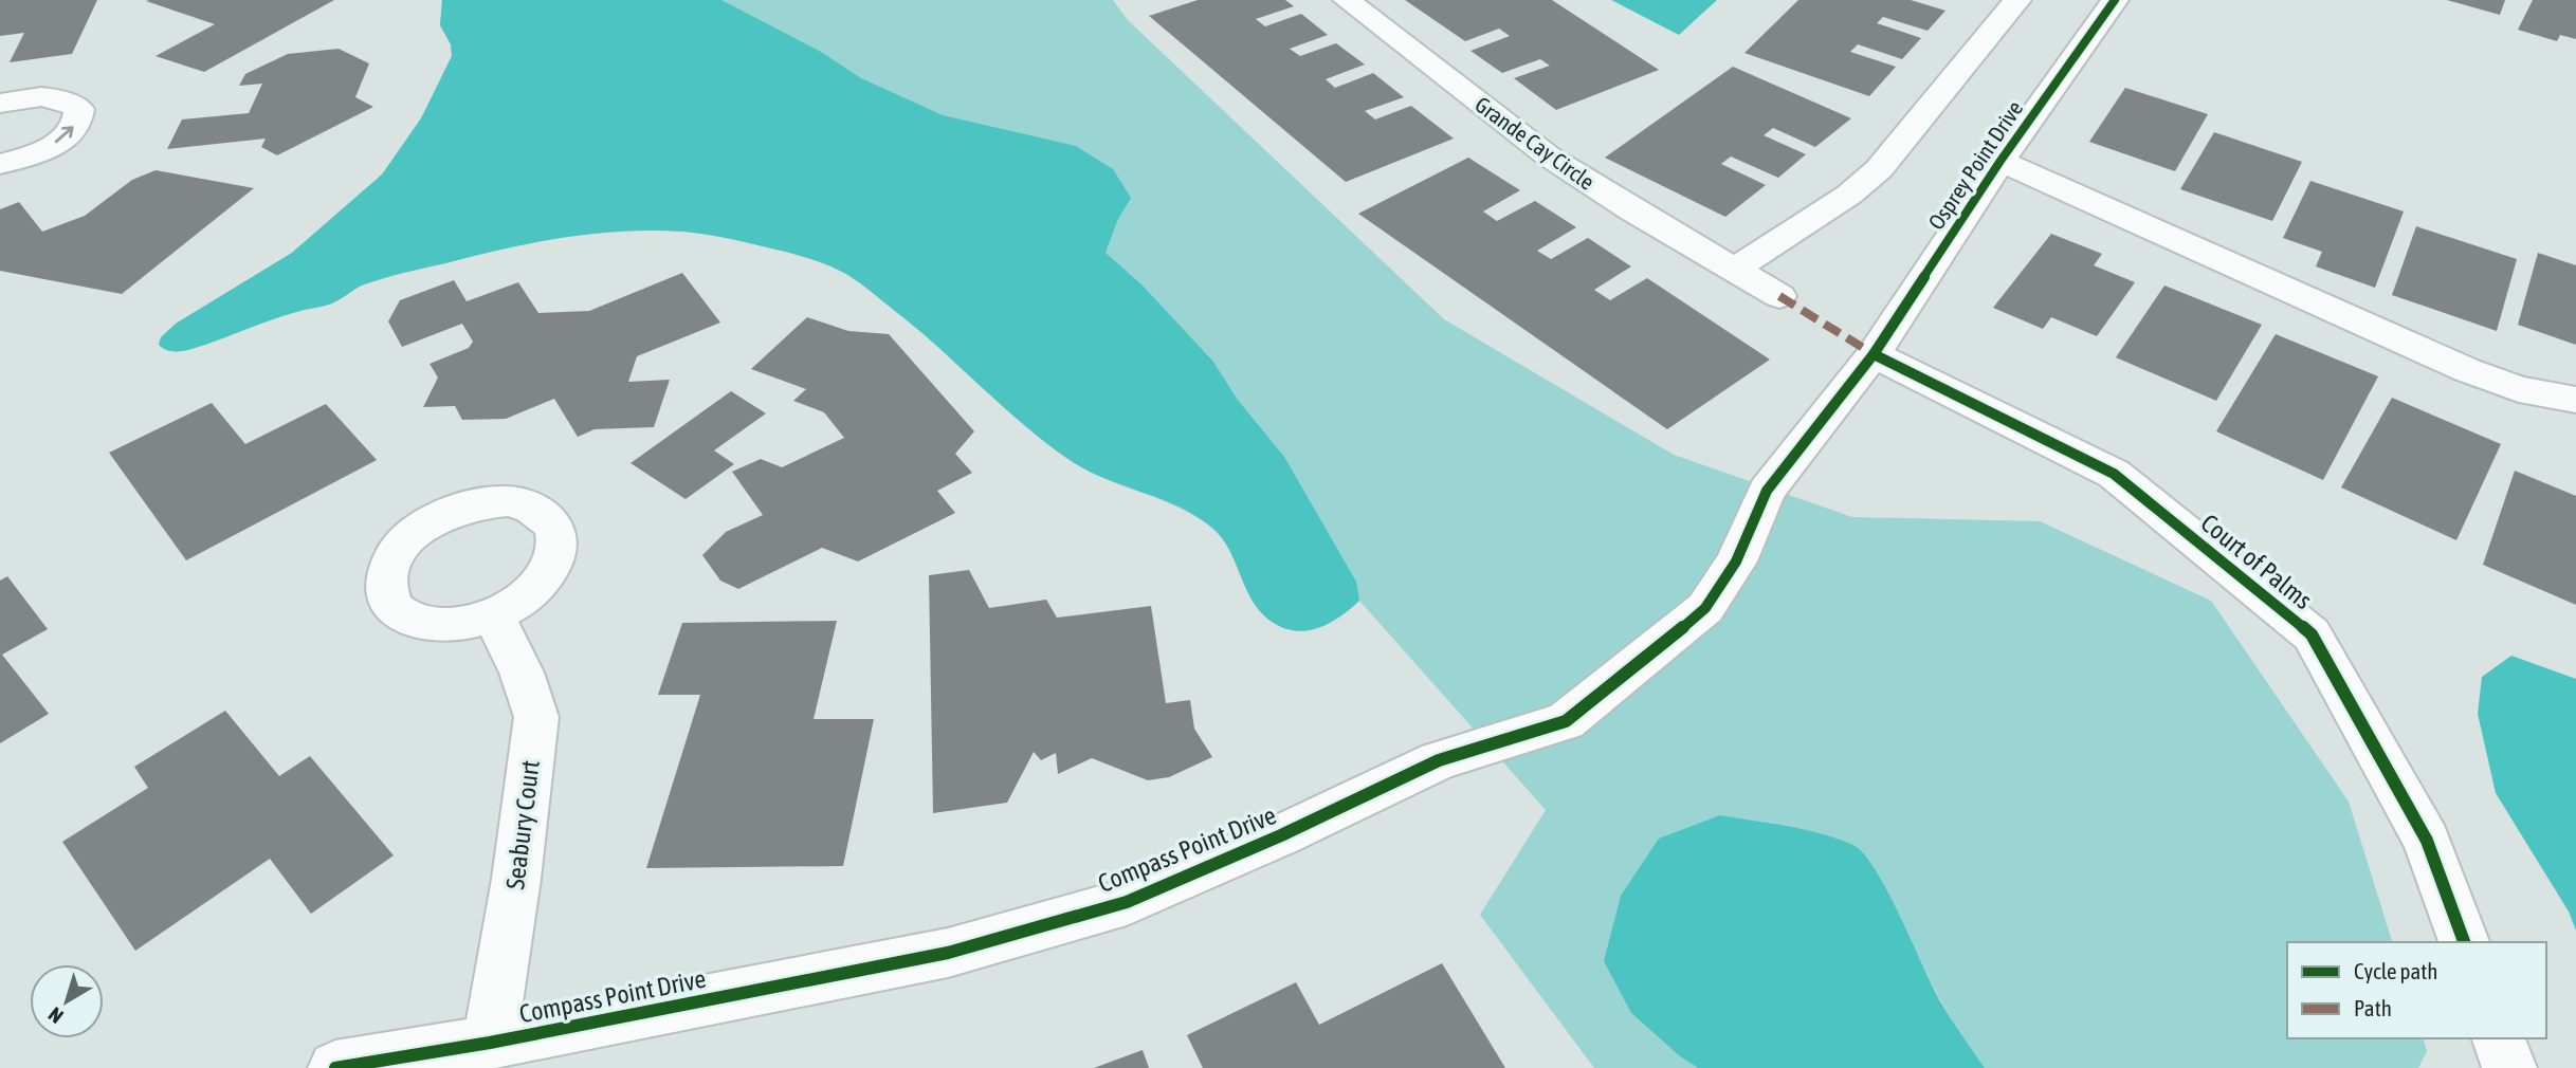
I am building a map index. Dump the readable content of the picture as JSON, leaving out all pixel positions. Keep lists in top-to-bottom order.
{
  "streets": {
    "street": [
      "Grande Cay Circle",
      "Osprey Point Drive",
      "Court of Palms",
      "Seabury Court",
      "Compass Point Drive"
    ]
  },
  "crossings": [
    ["Osprey Point Drive", "Court of Palms"],
    ["Osprey Point Drive", "Compass Point Drive"],
    ["Court of Palms", "Compass Point Drive"],
    ["Seabury Court", "Compass Point Drive"]
  ],
  "legend": ["Cycle path", "Path"],
  "north": "bottom left"
}
